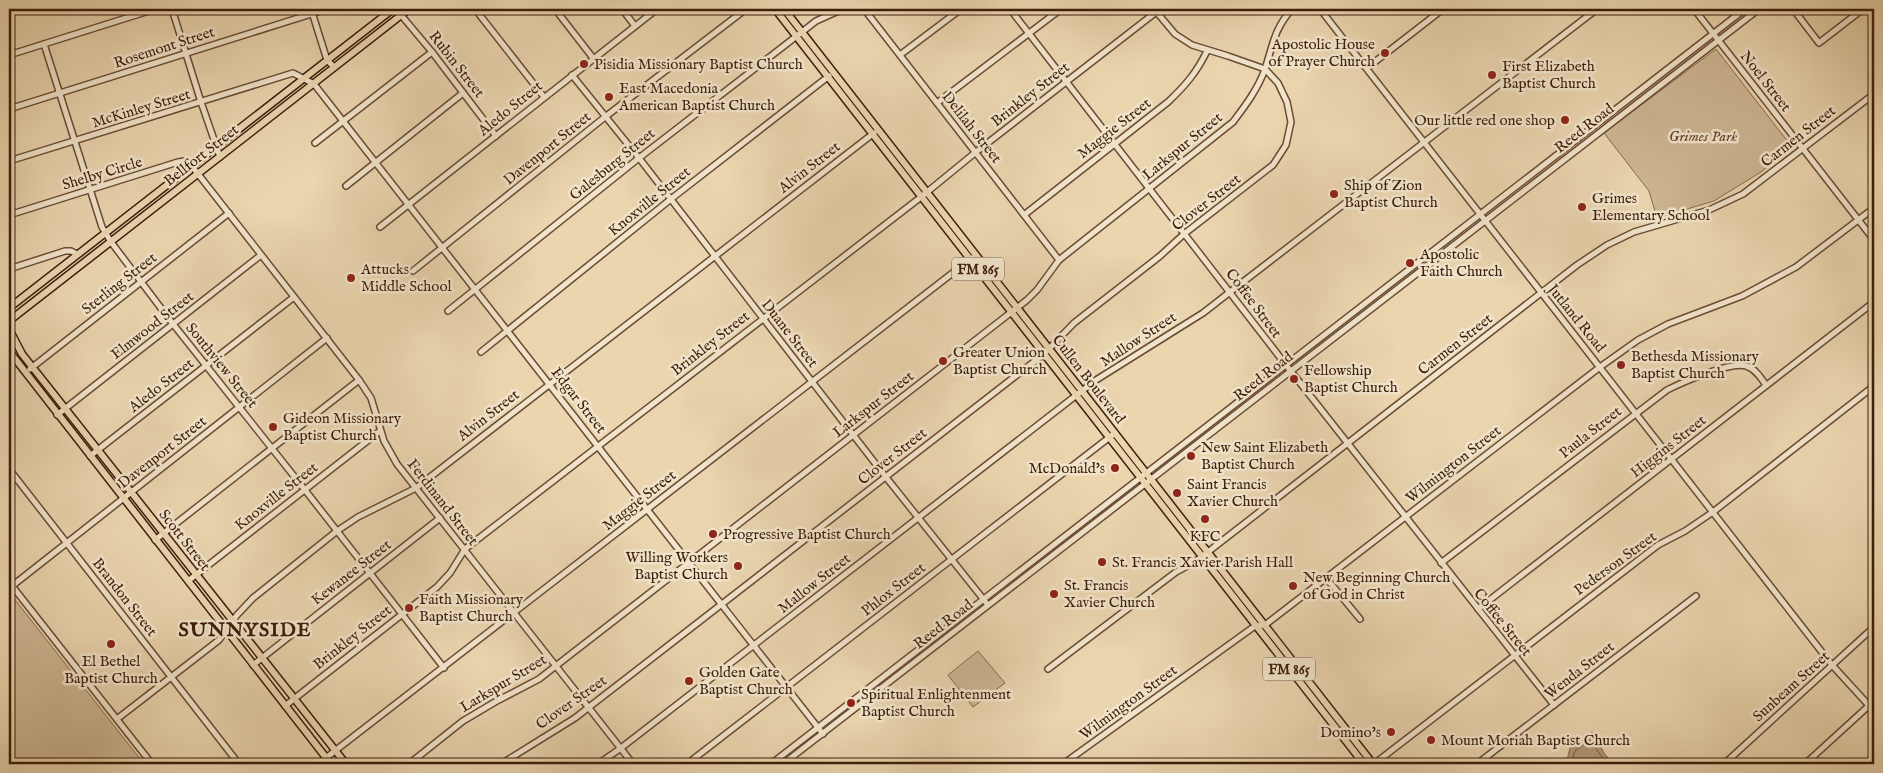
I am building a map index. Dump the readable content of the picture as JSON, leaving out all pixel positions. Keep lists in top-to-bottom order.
{
  "streets": {
    "main road": [
      "Bellfort Street",
      "FM 865",
      "Cullen Boulevard",
      "Scott Street"
    ],
    "street": [
      "Rosemont Street",
      "Rubin Street",
      "Noel Street",
      "Brinkley Street",
      "McKinley Street",
      "Aledo Street",
      "Delilah Street",
      "Maggie Street",
      "Reed Road",
      "Carmen Street",
      "Larkspur Street",
      "Davenport Street",
      "Galesburg Street",
      "Alvin Street",
      "Shelby Circle",
      "Knoxville Street",
      "Clover Street",
      "Sterling Street",
      "Coffee Street",
      "Jutland Road",
      "Elmwood Street",
      "Duane Street",
      "Mallow Street",
      "Southview Street",
      "Edgar Street",
      "Paula Street",
      "Higgins Street",
      "Wilmington Street",
      "Ferdinand Street",
      "Pederson Street",
      "Kewanee Street",
      "Phlox Street",
      "Brandon Street",
      "Wenda Street",
      "Sunbeam Street"
    ]
  },
  "crossings": [
    ["Rosemont Street", "Southview Street"],
    ["Rubin Street", "Aledo Street"],
    ["Rubin Street", "Bellfort Street"],
    ["Noel Street", "Reed Road"],
    ["Noel Street", "Carmen Street"],
    ["Noel Street", "Wilmington Street"],
    ["Brinkley Street", "Delilah Street"],
    ["Brinkley Street", "Coffee Street"],
    ["Brinkley Street", "Duane Street"],
    ["Brinkley Street", "Southview Street"],
    ["Brinkley Street", "Cullen Boulevard"],
    ["Brinkley Street", "Edgar Street"],
    ["Brinkley Street", "Ferdinand Street"],
    ["Brinkley Street", "Scott Street"],
    ["McKinley Street", "Bellfort Street"],
    ["McKinley Street", "Southview Street"],
    ["Aledo Street", "Duane Street"],
    ["Aledo Street", "Southview Street"],
    ["Aledo Street", "Edgar Street"],
    ["Aledo Street", "Ferdinand Street"],
    ["Aledo Street", "Scott Street"],
    ["Delilah Street", "Maggie Street"],
    ["Delilah Street", "Larkspur Street"],
    ["Maggie Street", "Coffee Street"],
    ["Maggie Street", "Duane Street"],
    ["Maggie Street", "Southview Street"],
    ["Maggie Street", "Cullen Boulevard"],
    ["Maggie Street", "Edgar Street"],
    ["Maggie Street", "Ferdinand Street"],
    ["Maggie Street", "Scott Street"],
    ["Reed Road", "Coffee Street"],
    ["Reed Road", "Jutland Road"],
    ["Reed Road", "Duane Street"],
    ["Reed Road", "Cullen Boulevard"],
    ["Reed Road", "Edgar Street"],
    ["Carmen Street", "Coffee Street"],
    ["Carmen Street", "Jutland Road"],
    ["Carmen Street", "Cullen Boulevard"],
    ["Larkspur Street", "Clover Street"],
    ["Larkspur Street", "Coffee Street"],
    ["Larkspur Street", "Duane Street"],
    ["Larkspur Street", "Cullen Boulevard"],
    ["Larkspur Street", "Edgar Street"],
    ["Larkspur Street", "Ferdinand Street"],
    ["Davenport Street", "Duane Street"],
    ["Davenport Street", "Southview Street"],
    ["Davenport Street", "Edgar Street"],
    ["Davenport Street", "Ferdinand Street"],
    ["Davenport Street", "Scott Street"],
    ["Davenport Street", "Brandon Street"],
    ["Bellfort Street", "Shelby Circle"],
    ["Bellfort Street", "Southview Street"],
    ["Bellfort Street", "Edgar Street"],
    ["Bellfort Street", "Ferdinand Street"],
    ["Galesburg Street", "Duane Street"],
    ["Galesburg Street", "Cullen Boulevard"],
    ["Galesburg Street", "Edgar Street"],
    ["Alvin Street", "Duane Street"],
    ["Alvin Street", "Southview Street"],
    ["Alvin Street", "Cullen Boulevard"],
    ["Alvin Street", "Edgar Street"],
    ["Alvin Street", "Ferdinand Street"],
    ["Alvin Street", "Scott Street"],
    ["Alvin Street", "Brandon Street"],
    ["Shelby Circle", "Southview Street"],
    ["Knoxville Street", "Duane Street"],
    ["Knoxville Street", "Southview Street"],
    ["Knoxville Street", "Cullen Boulevard"],
    ["Knoxville Street", "Edgar Street"],
    ["Knoxville Street", "Ferdinand Street"],
    ["Knoxville Street", "Scott Street"],
    ["Clover Street", "Coffee Street"],
    ["Clover Street", "Duane Street"],
    ["Clover Street", "Cullen Boulevard"],
    ["Clover Street", "Edgar Street"],
    ["Clover Street", "Ferdinand Street"],
    ["Sterling Street", "Southview Street"],
    ["Sterling Street", "Ferdinand Street"],
    ["Sterling Street", "Scott Street"],
    ["Coffee Street", "Mallow Street"],
    ["Coffee Street", "Paula Street"],
    ["Coffee Street", "Higgins Street"],
    ["Coffee Street", "Wilmington Street"],
    ["Coffee Street", "Pederson Street"],
    ["Coffee Street", "Wenda Street"],
    ["Jutland Road", "Mallow Street"],
    ["Jutland Road", "Paula Street"],
    ["Jutland Road", "Higgins Street"],
    ["Jutland Road", "Wilmington Street"],
    ["Jutland Road", "Pederson Street"],
    ["Jutland Road", "Sunbeam Street"],
    ["Elmwood Street", "Southview Street"],
    ["Elmwood Street", "Ferdinand Street"],
    ["Elmwood Street", "Scott Street"],
    ["Duane Street", "Mallow Street"],
    ["Duane Street", "Phlox Street"],
    ["Mallow Street", "Cullen Boulevard"],
    ["Mallow Street", "Edgar Street"],
    ["Mallow Street", "Ferdinand Street"],
    ["Southview Street", "Kewanee Street"],
    ["Cullen Boulevard", "Wilmington Street"],
    ["Cullen Boulevard", "Pederson Street"],
    ["Cullen Boulevard", "Phlox Street"],
    ["Edgar Street", "Phlox Street"],
    ["Paula Street", "Higgins Street"],
    ["Ferdinand Street", "Kewanee Street"],
    ["Scott Street", "Kewanee Street"]
  ],
  "districts": ["SUNNYSIDE"],
  "parks": ["Grimes Park"],
  "places": [
    "Apostolic House of Prayer Church",
    "Pisidia Missionary Baptist Church",
    "First Elizabeth Baptist Church",
    "East Macedonia American Baptist Church",
    "Our little red one shop",
    "Ship of Zion Baptist Church",
    "Grimes Elementary School",
    "Apostolic Faith Church",
    "Attucks Middle School",
    "Greater Union Baptist Church",
    "Bethesda Missionary Baptist Church",
    "Fellowship Baptist Church",
    "Gideon Missionary Baptist Church",
    "New Saint Elizabeth Baptist Church",
    "McDonald's",
    "Saint Francis Xavier Church",
    "KFC",
    "Progressive Baptist Church",
    "St. Francis Xavier Parish Hall",
    "Willing Workers Baptist Church",
    "New Beginning Church of God in Christ",
    "St. Francis Xavier Church",
    "Faith Missionary Baptist Church",
    "El Bethel Baptist Church",
    "Golden Gate Baptist Church",
    "Spiritual Enlightenment Baptist Church",
    "Domino's",
    "Mount Moriah Baptist Church"
  ]
}
